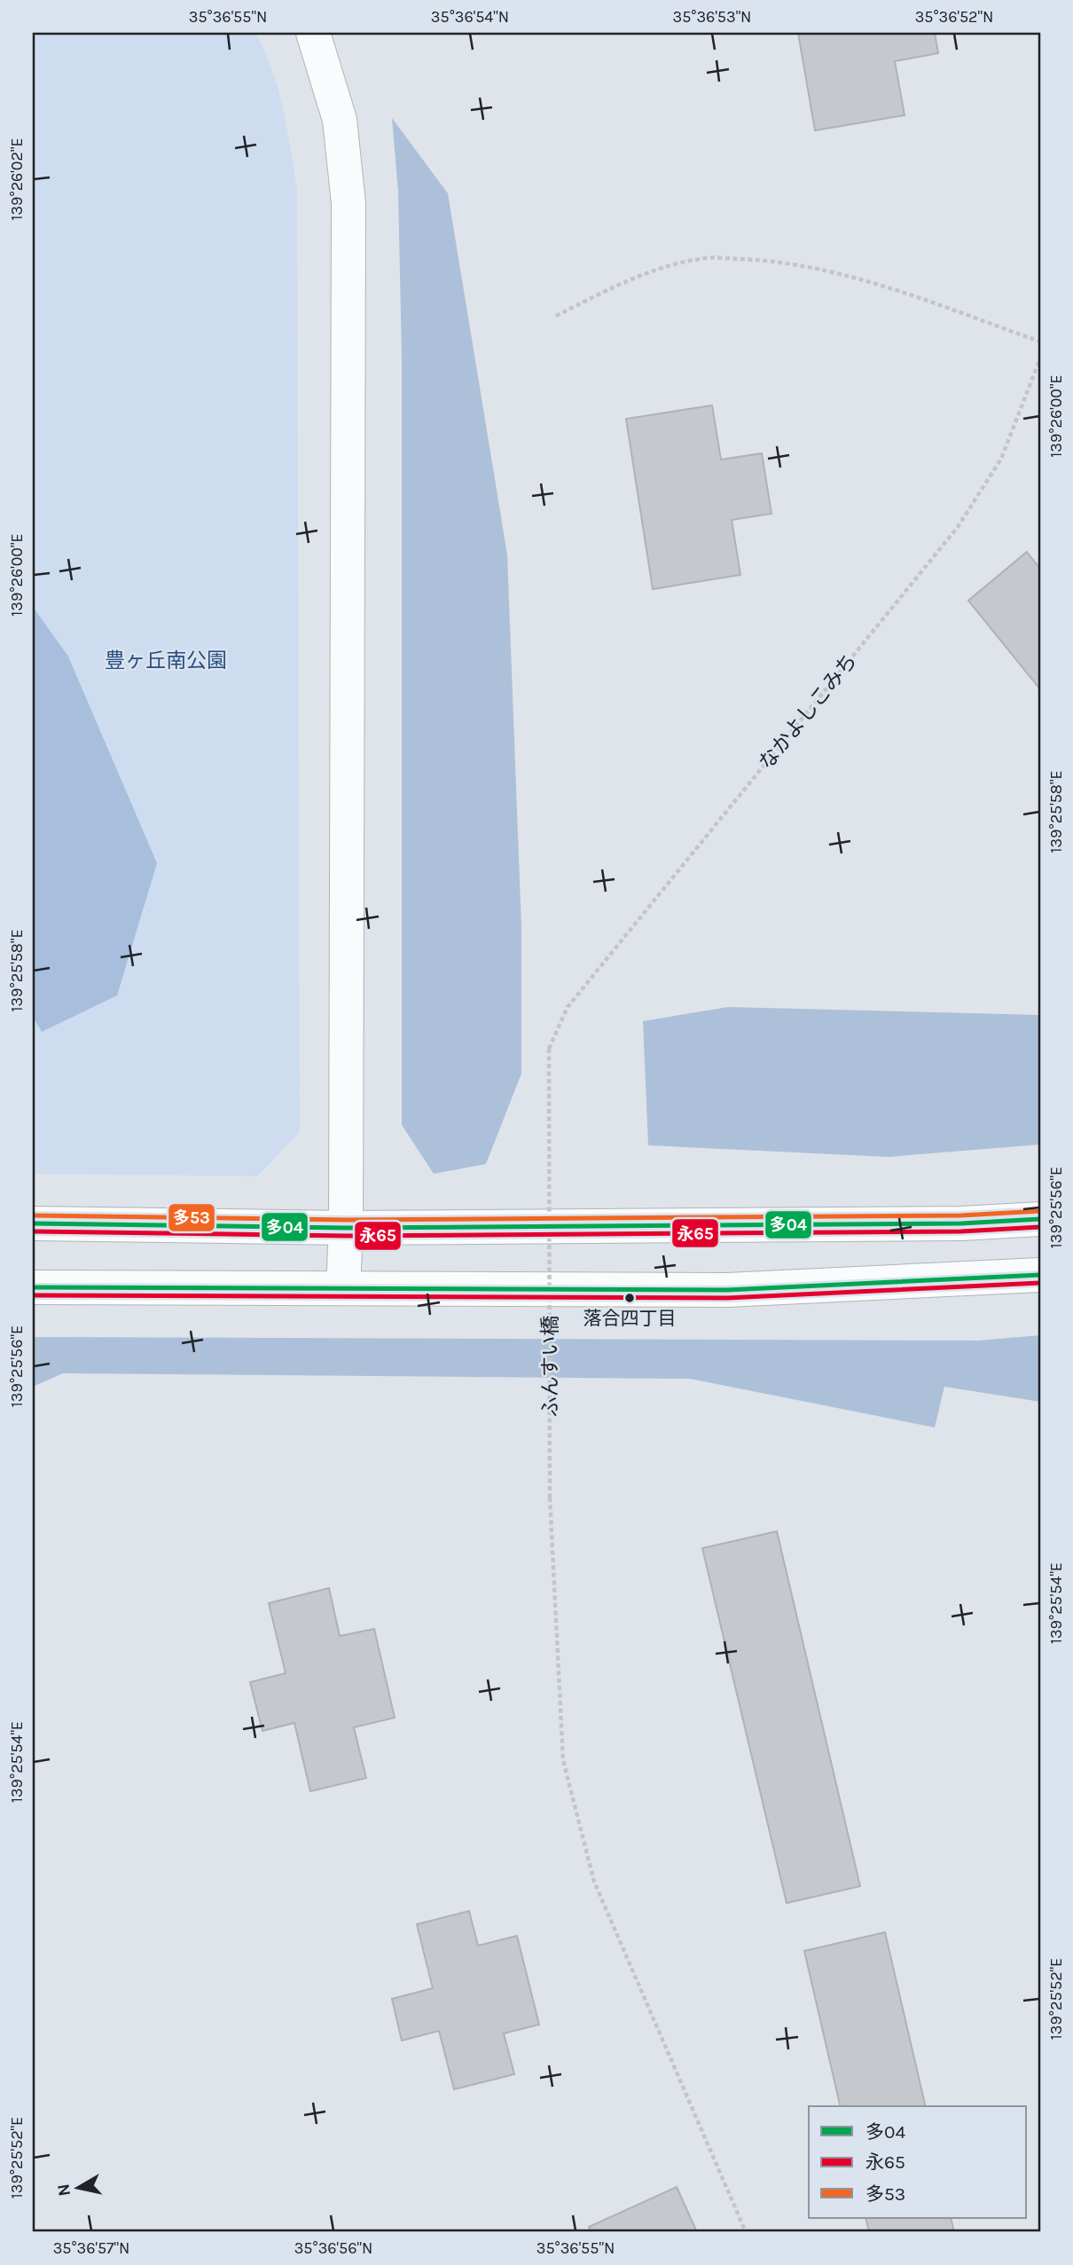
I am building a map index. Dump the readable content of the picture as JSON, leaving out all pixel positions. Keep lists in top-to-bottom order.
{
  "streets": {
    "path": ["なかよしこみち", "ふんすい橋"]
  },
  "crossings": [
    ["なかよしこみち", "ふんすい橋"]
  ],
  "parks": ["豊ヶ丘南公園"],
  "places": ["落合四丁目"],
  "lines": ["transit line 多53", "transit line 多04", "transit line 永65"],
  "legend": ["多04", "永65", "多53"],
  "north": "left",
  "coordinates": [
    "35°36'55\"N",
    "35°36'54\"N",
    "35°36'53\"N",
    "35°36'52\"N",
    "139°26'02\"E",
    "139°26'00\"E",
    "139°25'58\"E",
    "139°25'56\"E",
    "139°25'54\"E",
    "139°25'52\"E",
    "35°36'57\"N",
    "35°36'56\"N"
  ]
}
